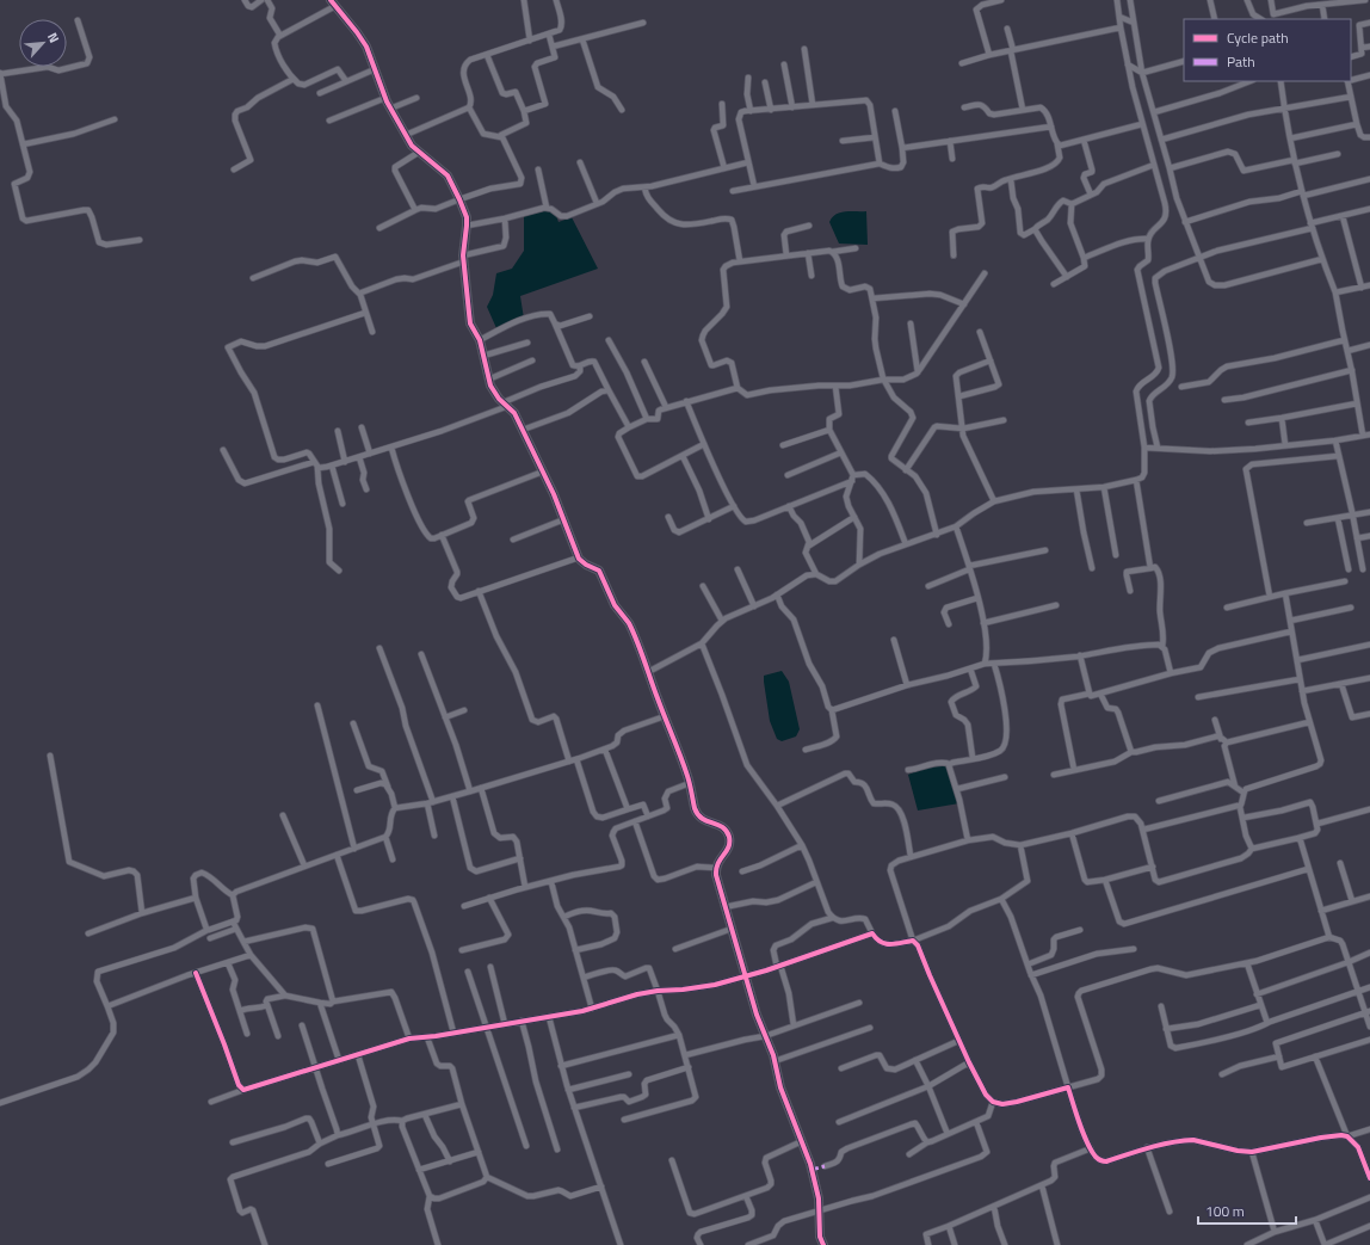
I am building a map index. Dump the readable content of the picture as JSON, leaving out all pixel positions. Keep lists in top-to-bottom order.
{
  "legend": ["Cycle path", "Path"],
  "scale_bar": "100 m",
  "north": "top right"
}
